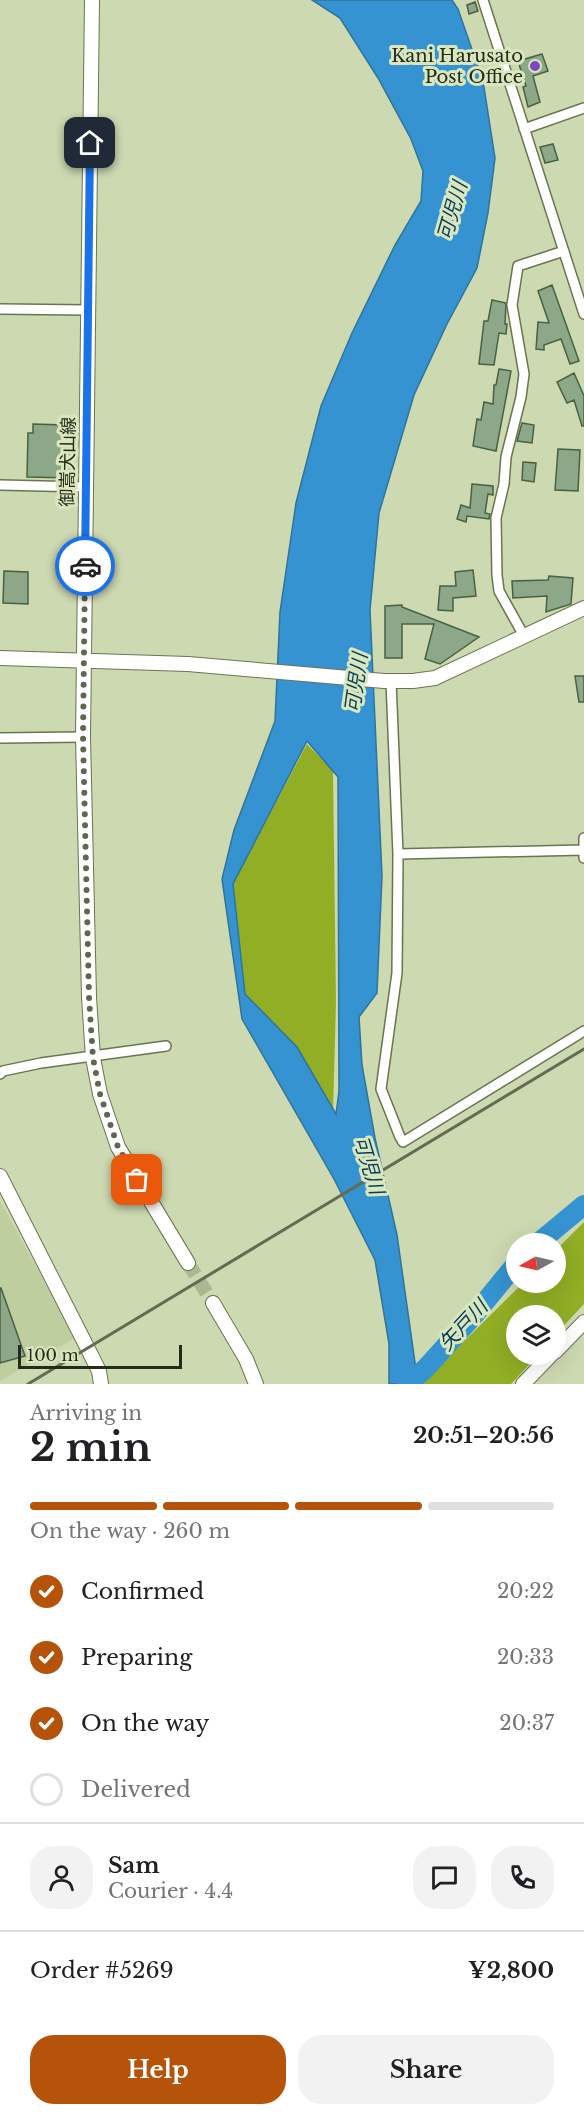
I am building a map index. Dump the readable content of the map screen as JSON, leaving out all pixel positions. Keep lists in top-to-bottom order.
{
  "streets": {
    "main road": ["御嵩犬山線"]
  },
  "water": ["可児川", "矢戸川"],
  "places": ["Kani Harusato Post Office"],
  "scale_bar": "100 m",
  "north": "left",
  "page": {
    "scale": "100 m",
    "heading": ["2 min", "Arriving in", "20:51–20:56"],
    "panel": [
      "Sam",
      "Courier · 4.4",
      "Order #5269",
      "¥2,800"
    ],
    "bar": "On the way · 260 m",
    "list": [
      ["Confirmed", "20:22"],
      ["Preparing", "20:33"],
      ["On the way", "20:37"],
      "Delivered"
    ],
    "buttons": ["Help", "Share"]
  }
}
